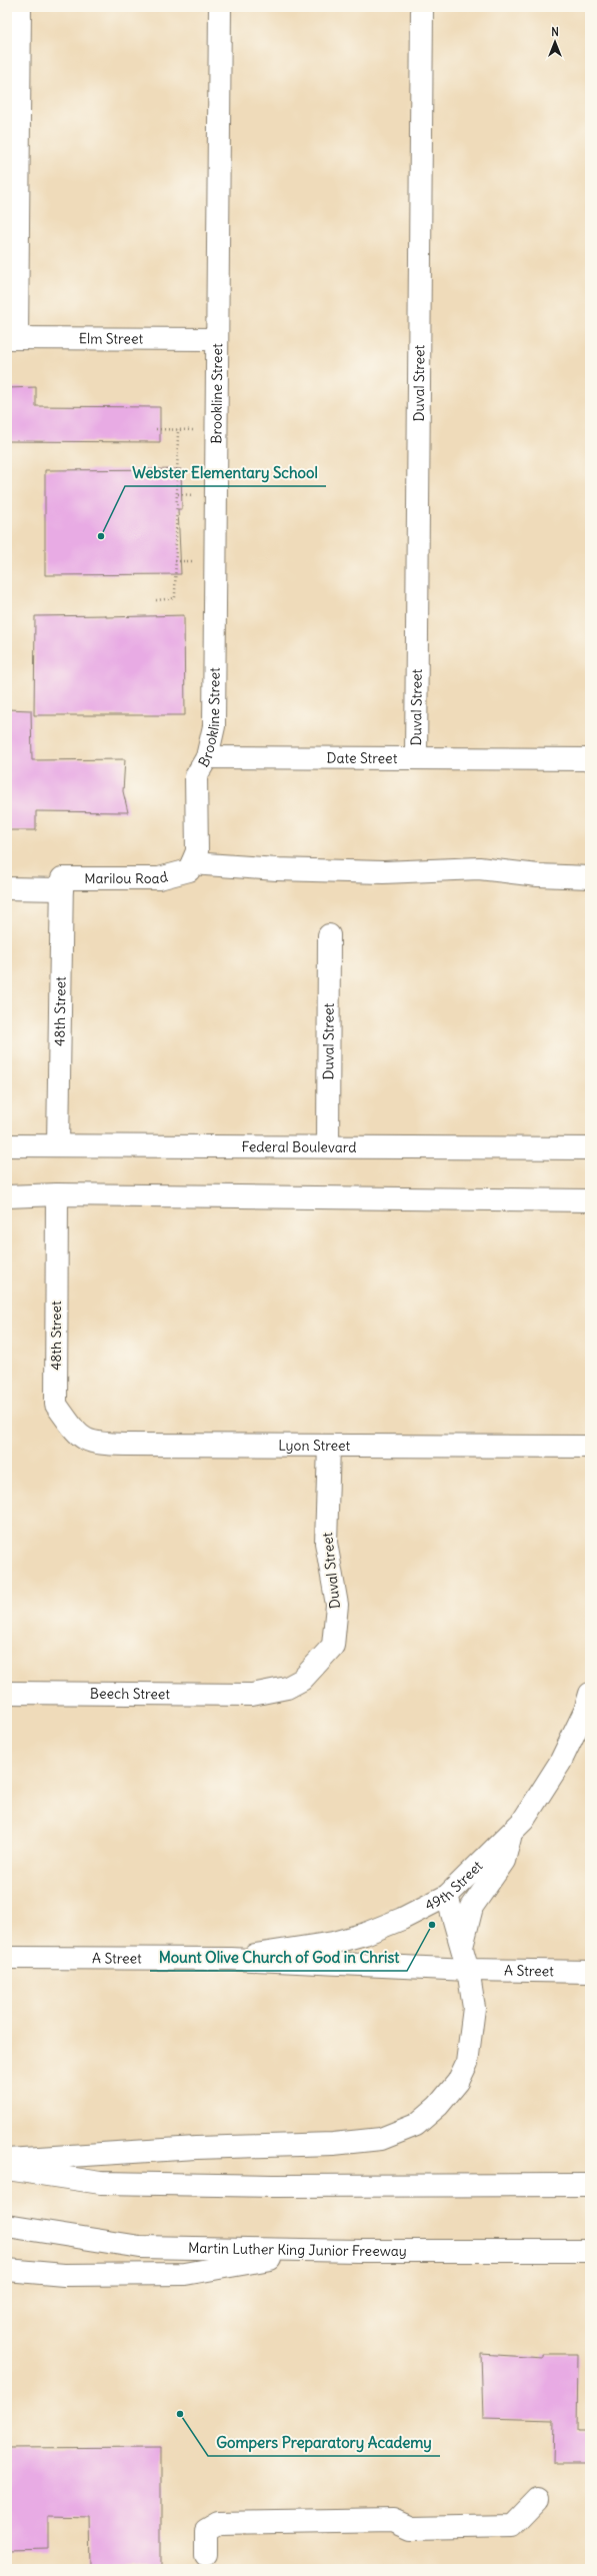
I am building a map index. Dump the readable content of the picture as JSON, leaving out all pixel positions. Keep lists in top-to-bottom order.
{
  "streets": {
    "main road": [
      "Elm Street",
      "Duval Street",
      "Brookline Street",
      "Date Street",
      "Marilou Road",
      "48th Street",
      "Federal Boulevard",
      "Lyon Street",
      "Beech Street",
      "49th Street",
      "A Street",
      "Martin Luther King Junior Freeway"
    ]
  },
  "crossings": [
    ["Elm Street", "Brookline Street"],
    ["Duval Street", "Date Street"],
    ["Duval Street", "Federal Boulevard"],
    ["Duval Street", "Lyon Street"],
    ["Duval Street", "Beech Street"],
    ["Brookline Street", "Date Street"],
    ["Brookline Street", "Marilou Road"],
    ["Marilou Road", "48th Street"],
    ["48th Street", "Federal Boulevard"],
    ["48th Street", "Lyon Street"],
    ["49th Street", "A Street"]
  ],
  "places": ["Webster Elementary School", "Mount Olive Church of God in Christ", "Gompers Preparatory Academy"],
  "north": "top"
}
